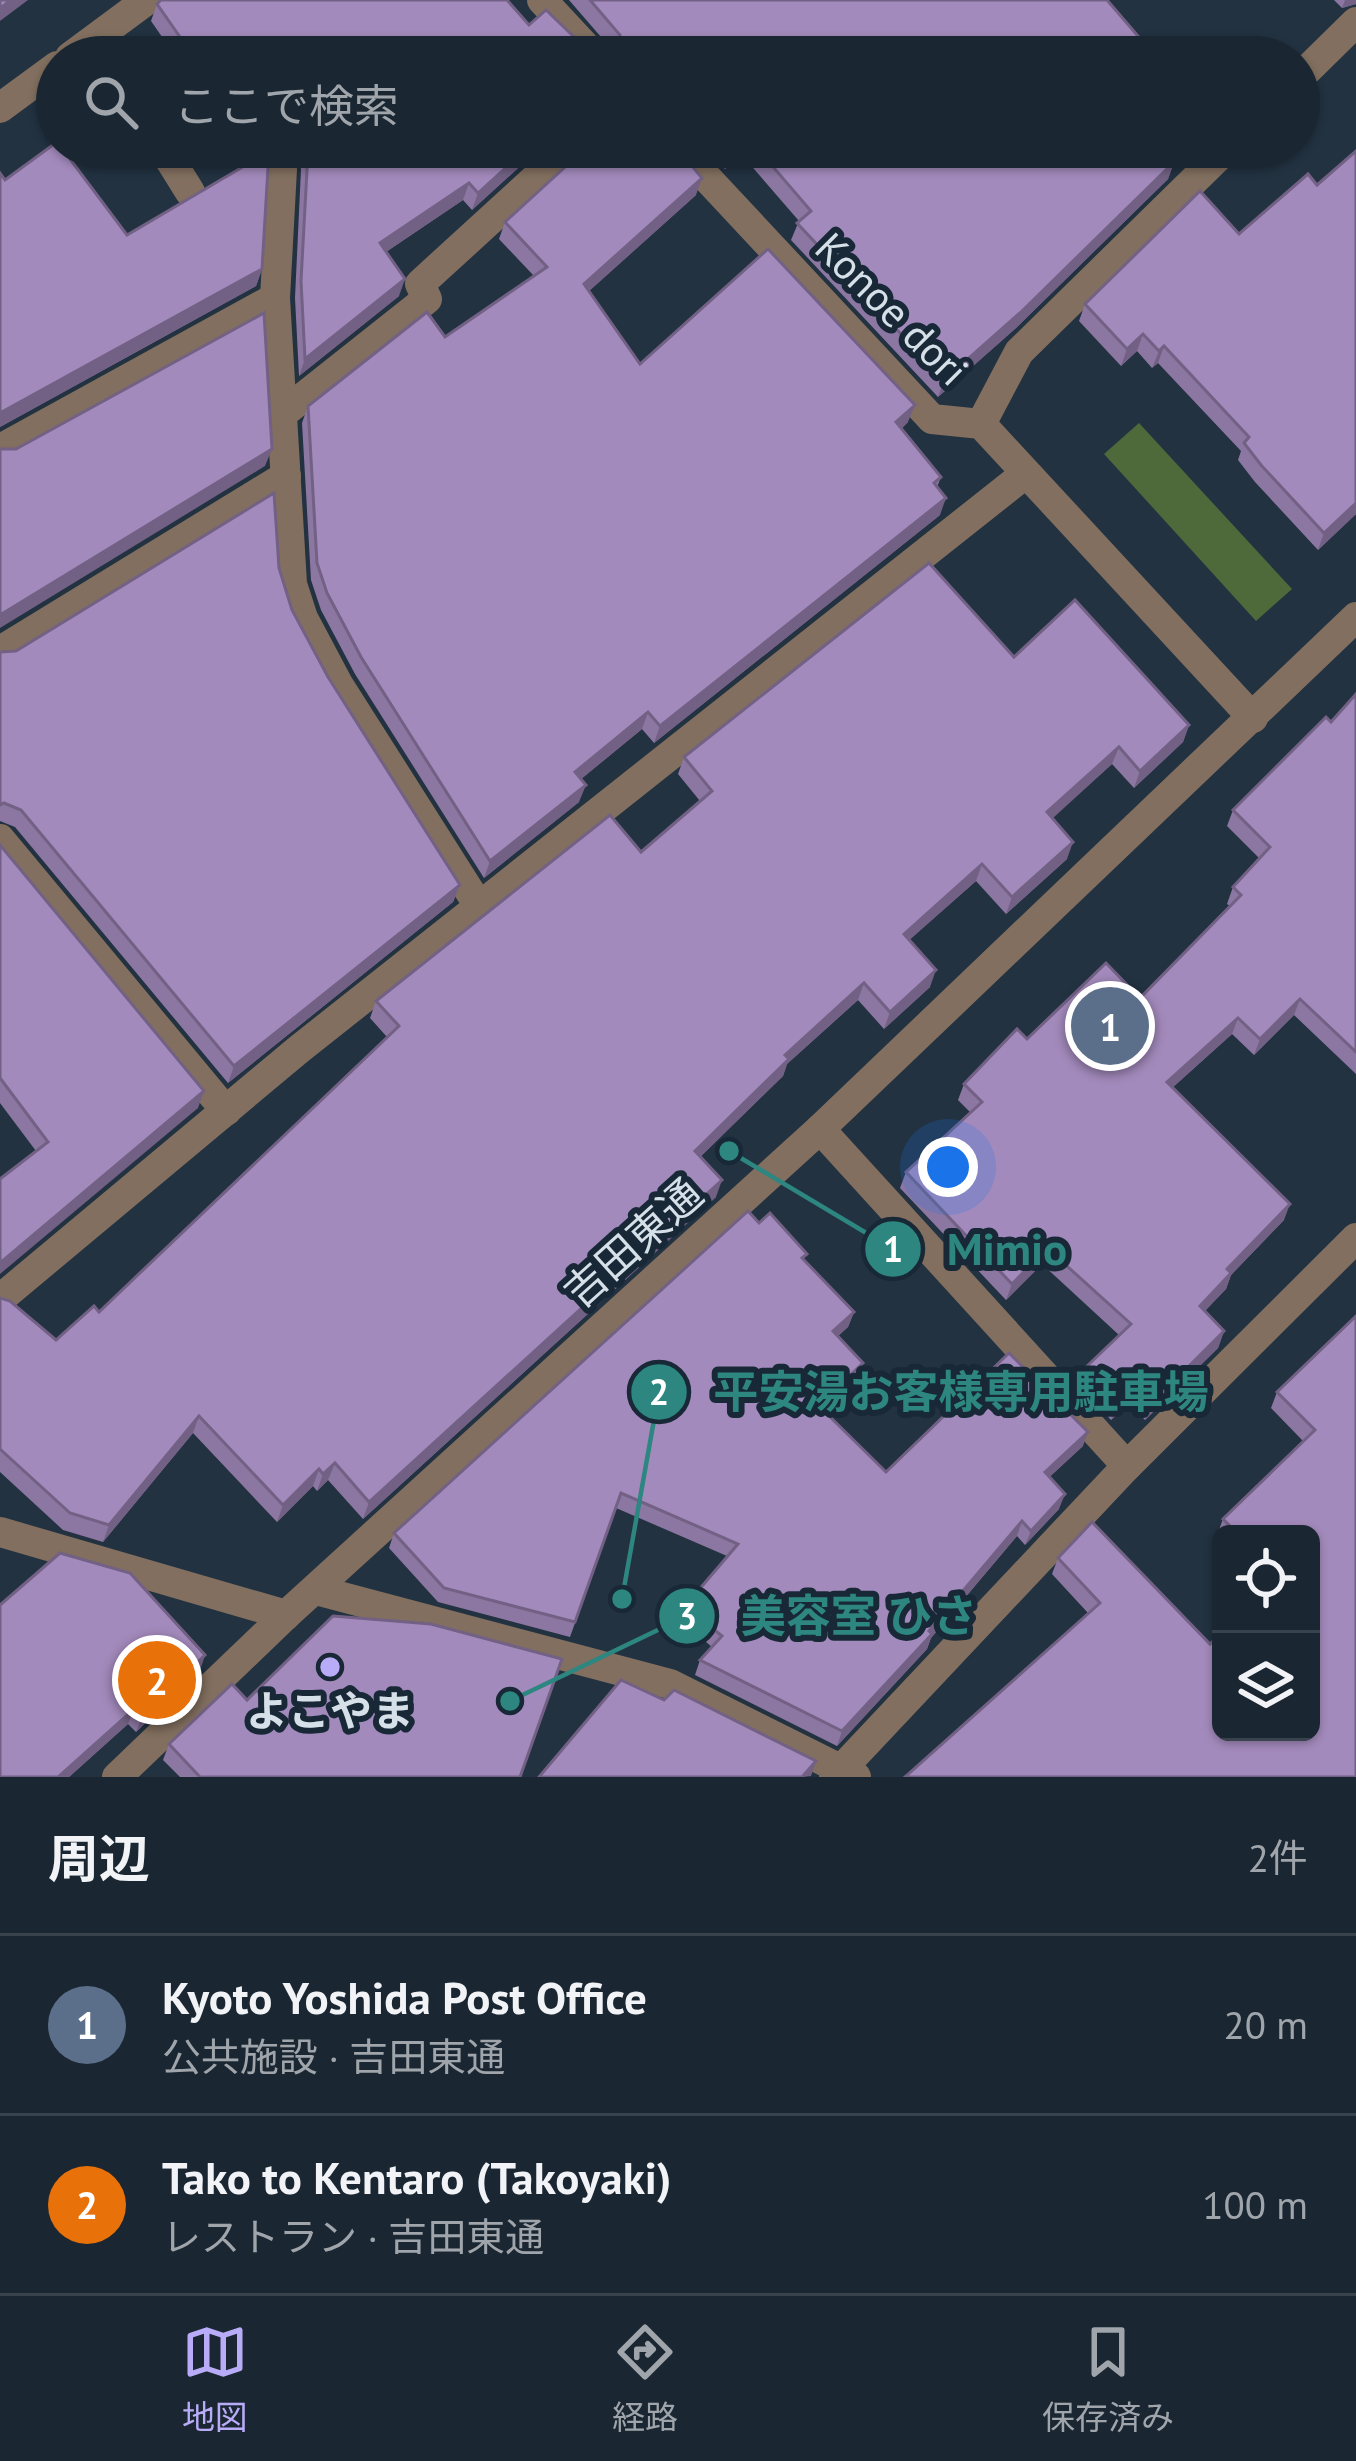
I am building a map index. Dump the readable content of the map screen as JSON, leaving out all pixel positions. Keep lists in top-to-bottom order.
{
  "streets": {
    "street": ["Konoe dori", "吉田東通"]
  },
  "crossings": [
    ["Konoe dori", "吉田東通"]
  ],
  "places": [
    "Mimio",
    "平安湯お客様専用駐車場",
    "よこやま",
    "美容室 ひさ"
  ],
  "page": {
    "search": "ここで検索",
    "pins": ["1", "2"],
    "heading": ["周辺", "2件"],
    "list": [
      {
        "mark": "1",
        "name": "Kyoto Yoshida Post Office",
        "note": "公共施設 · 吉田東通",
        "value": "20 m"
      },
      {
        "mark": "2",
        "name": "Tako to Kentaro (Takoyaki)",
        "note": "レストラン · 吉田東通",
        "value": "100 m"
      }
    ],
    "nav": ["地図", "経路", "保存済み"]
  }
}
